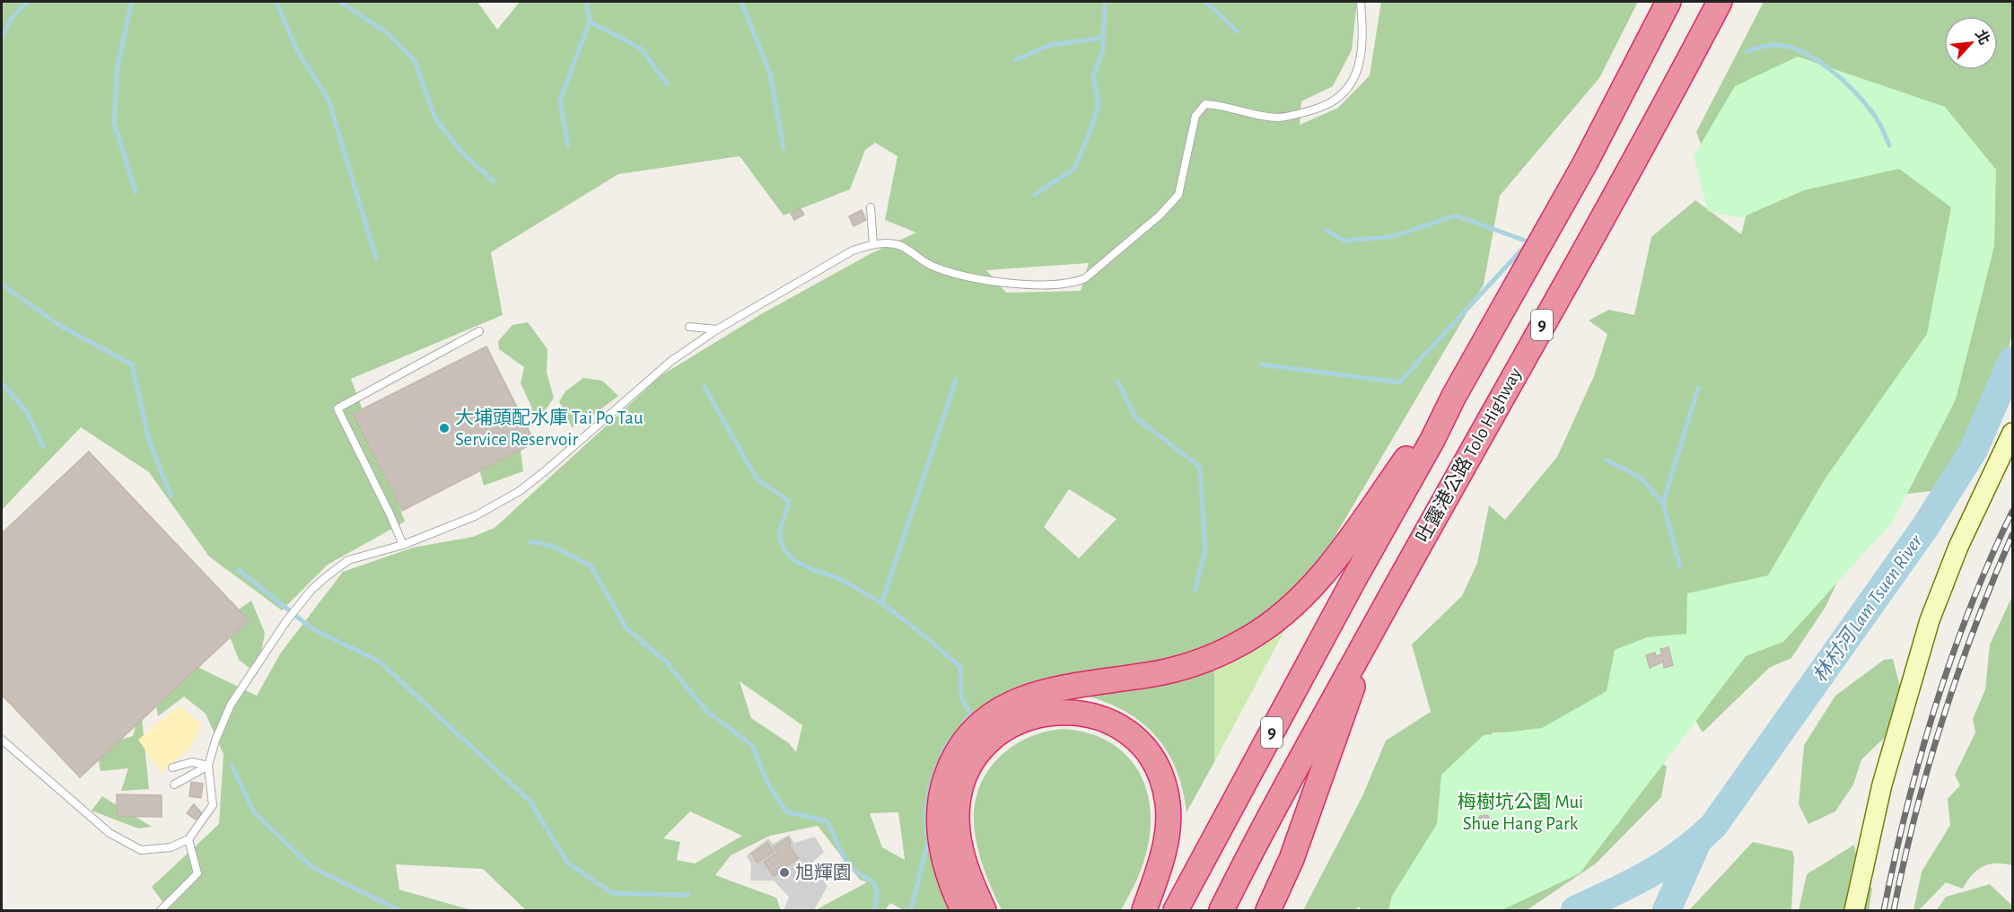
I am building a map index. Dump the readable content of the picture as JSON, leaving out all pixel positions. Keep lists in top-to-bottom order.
{
  "streets": {
    "highway": ["9", "吐露港公路 Tolo Highway"]
  },
  "water": ["林村河 Lam Tsuen River"],
  "parks": ["梅樹坑公園 Mui Shue Hang Park"],
  "places": ["大埔頭配水庫 Tai Po Tau Service Reservoir", "旭輝園"],
  "north": "top right"
}
